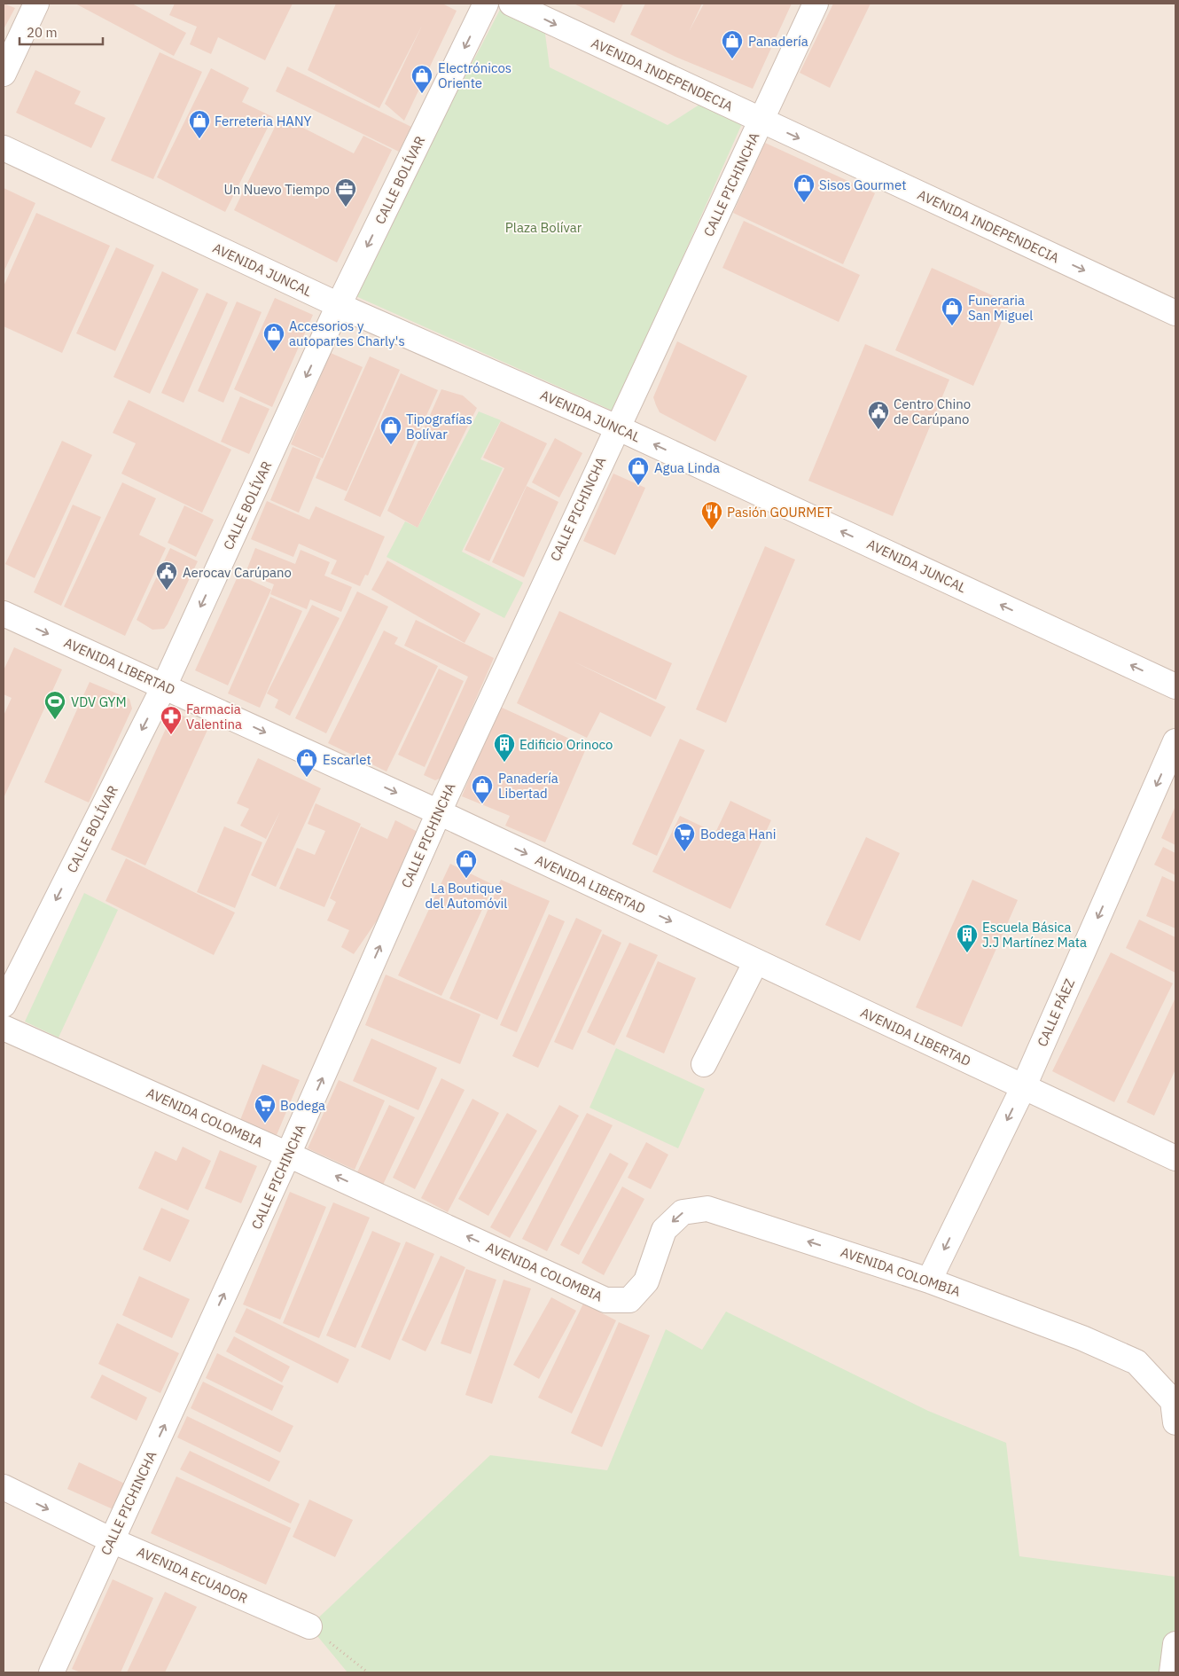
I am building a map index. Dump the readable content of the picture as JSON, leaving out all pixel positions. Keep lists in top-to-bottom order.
{
  "streets": {
    "street": [
      "AVENIDA INDEPENDECIA",
      "CALLE BOLÍVAR",
      "CALLE PICHINCHA",
      "AVENIDA JUNCAL",
      "AVENIDA LIBERTAD",
      "CALLE PÁEZ",
      "AVENIDA COLOMBIA",
      "AVENIDA ECUADOR"
    ]
  },
  "crossings": [
    ["AVENIDA INDEPENDECIA", "CALLE PICHINCHA"],
    ["CALLE BOLÍVAR", "AVENIDA JUNCAL"],
    ["CALLE BOLÍVAR", "AVENIDA LIBERTAD"],
    ["CALLE PICHINCHA", "AVENIDA JUNCAL"],
    ["CALLE PICHINCHA", "AVENIDA LIBERTAD"],
    ["CALLE PICHINCHA", "AVENIDA COLOMBIA"],
    ["CALLE PICHINCHA", "AVENIDA ECUADOR"],
    ["AVENIDA LIBERTAD", "CALLE PÁEZ"],
    ["CALLE PÁEZ", "AVENIDA COLOMBIA"]
  ],
  "one_way": [
    "AVENIDA INDEPENDECIA",
    "CALLE BOLÍVAR",
    "CALLE PICHINCHA",
    "AVENIDA JUNCAL",
    "AVENIDA LIBERTAD",
    "CALLE PÁEZ",
    "AVENIDA COLOMBIA",
    "AVENIDA ECUADOR"
  ],
  "parks": ["Plaza Bolívar"],
  "places": {
    "shop": [
      "Panadería",
      "Electrónicos Oriente",
      "Ferreteria HANY",
      "Sisos Gourmet",
      "Funeraria San Miguel",
      "Accesorios y autopartes Charly's",
      "Tipografías Bolívar",
      "Agua Linda",
      "Escarlet",
      "Panadería Libertad",
      "La Boutique del Automóvil"
    ],
    "office": ["Un Nuevo Tiempo"],
    "public building": ["Centro Chino de Carúpano", "Aerocav Carúpano"],
    "restaurant": ["Pasión GOURMET"],
    "sports": ["VDV GYM"],
    "pharmacy": ["Farmacia Valentina"],
    "building": ["Edificio Orinoco", "Escuela Básica J.J Martínez Mata"],
    "supermarket": ["Bodega Hani", "Bodega"]
  },
  "scale_bar": "20 m"
}
